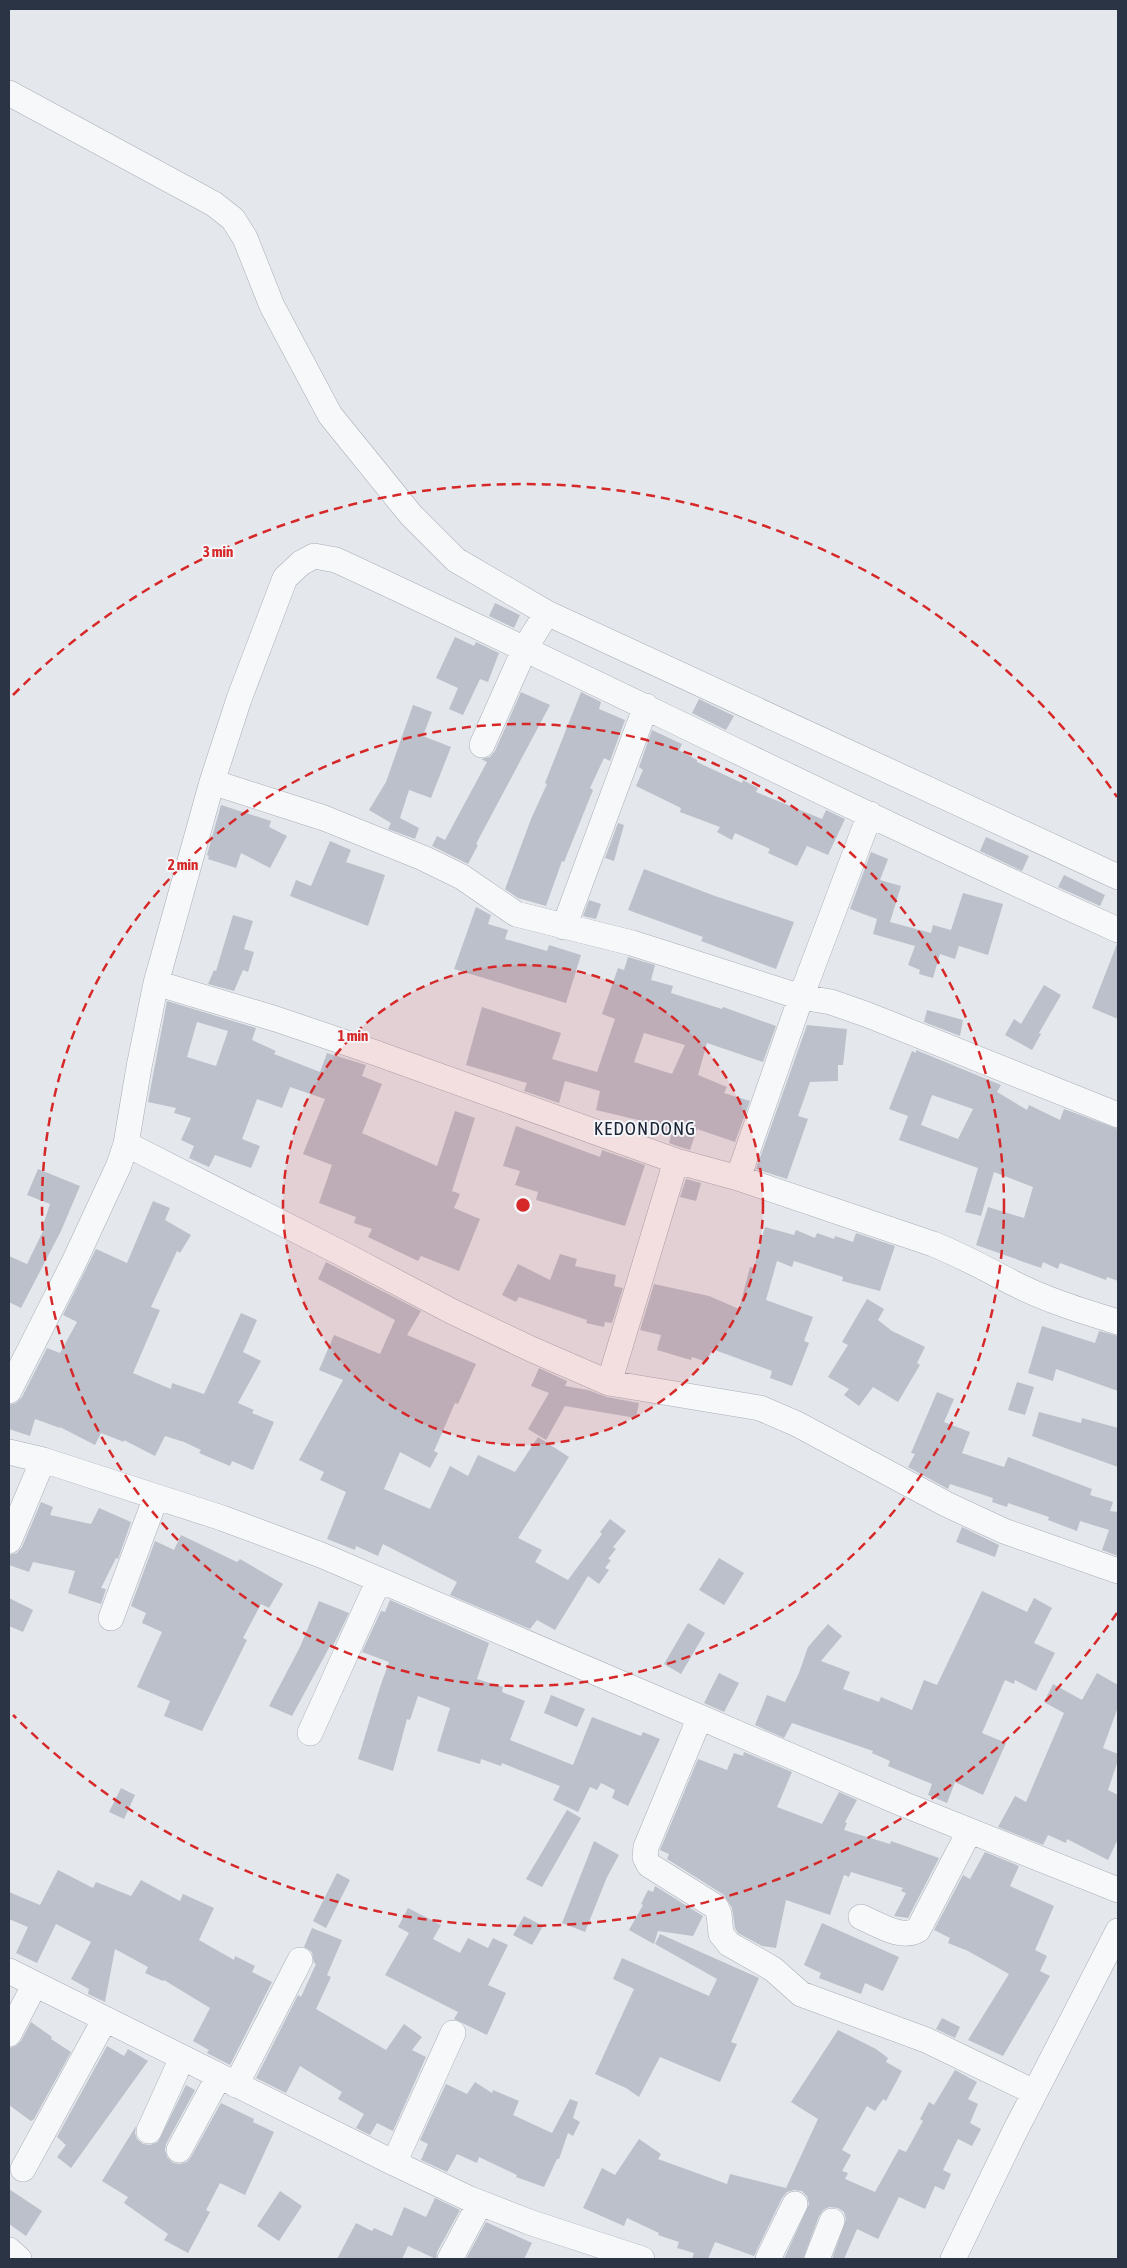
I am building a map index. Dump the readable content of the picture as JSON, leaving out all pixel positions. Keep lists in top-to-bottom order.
{
  "districts": ["KEDONDONG"],
  "rings": ["3 min", "2 min", "1 min"]
}
